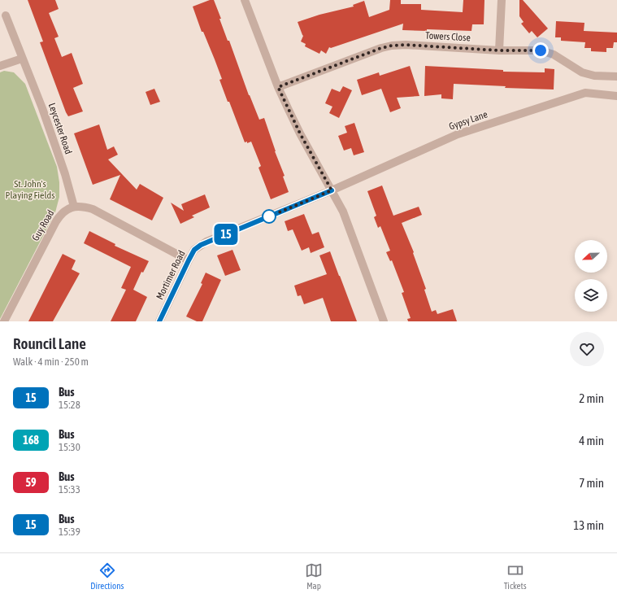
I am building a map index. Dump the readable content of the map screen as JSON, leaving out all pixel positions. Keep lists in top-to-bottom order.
{
  "streets": {
    "street": [
      "Towers Close",
      "Gypsy Lane",
      "Leycester Road",
      "Guy Road",
      "Mortimer Road"
    ]
  },
  "crossings": [
    ["Gypsy Lane", "Mortimer Road"],
    ["Leycester Road", "Guy Road"]
  ],
  "parks": ["St. John's Playing Fields"],
  "lines": ["bus line 15"],
  "north": "left",
  "page": {
    "on_map": "15",
    "heading": ["Rouncil Lane", "Walk · 4 min · 250 m"],
    "list": [
      {
        "mark": "15",
        "name": "Bus",
        "note": "15:28",
        "value": "2 min"
      },
      {
        "mark": "168",
        "name": "Bus",
        "note": "15:30",
        "value": "4 min"
      },
      {
        "mark": "59",
        "name": "Bus",
        "note": "15:33",
        "value": "7 min"
      },
      {
        "mark": "15",
        "name": "Bus",
        "note": "15:39",
        "value": "13 min"
      }
    ],
    "tabs": ["Directions", "Map", "Tickets"]
  }
}
